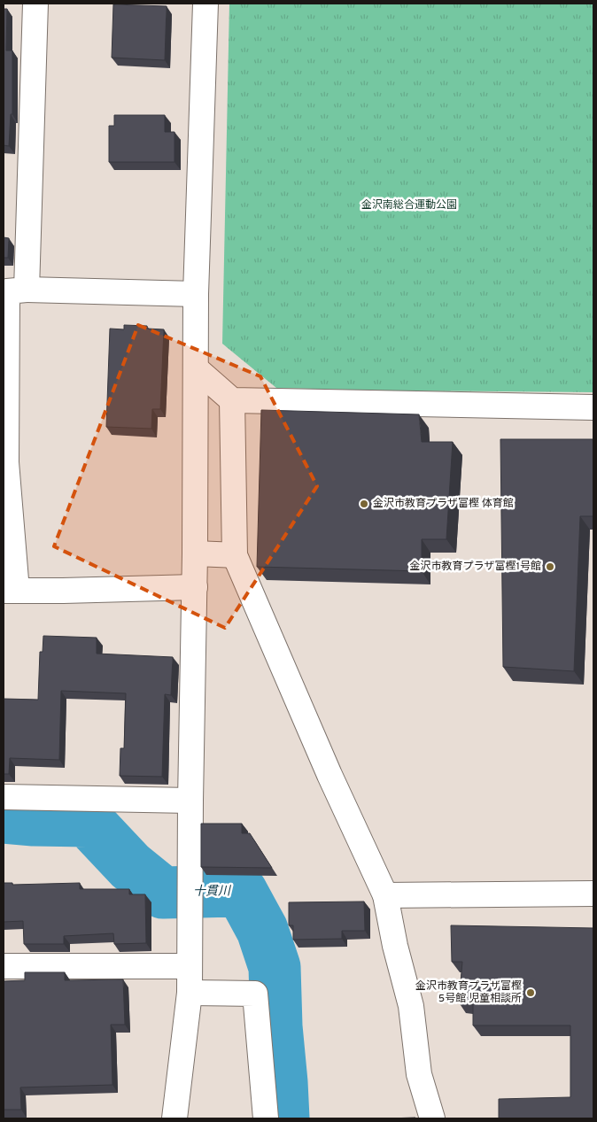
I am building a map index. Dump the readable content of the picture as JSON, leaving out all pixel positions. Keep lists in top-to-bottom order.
{
  "water": ["十貫川"],
  "parks": ["金沢南総合運動公園"],
  "places": ["金沢市教育プラザ富樫 体育館", "金沢市教育プラザ富樫1号館", "金沢市教育プラザ富樫 5号館 児童相談所"]
}
